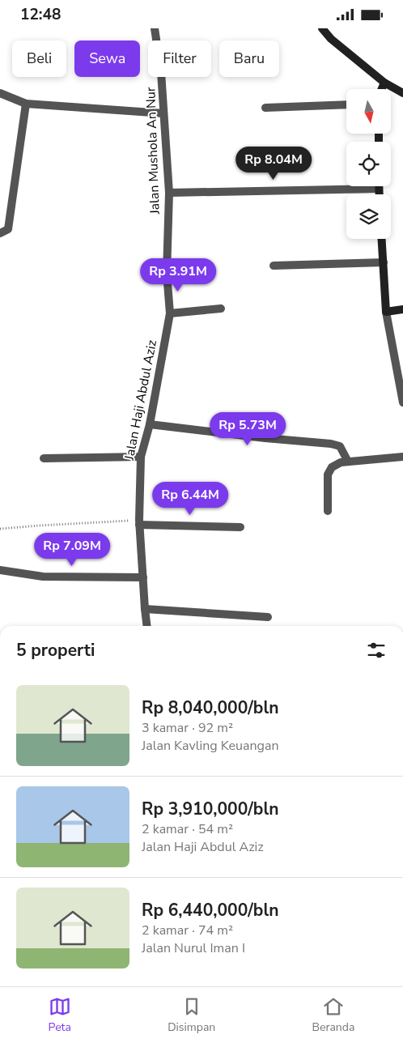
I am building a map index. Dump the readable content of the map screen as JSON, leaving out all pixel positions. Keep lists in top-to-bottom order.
{
  "streets": {
    "street": ["Jalan Mushola An Nur", "Jalan Haji Abdul Aziz"]
  },
  "crossings": [
    ["Jalan Mushola An Nur", "Jalan Haji Abdul Aziz"]
  ],
  "north": "bottom",
  "page": {
    "status": "12:48",
    "chip": [
      "Beli",
      "Sewa",
      "Filter",
      "Baru"
    ],
    "price": [
      "Rp 8.04M",
      "Rp 3.91M",
      "Rp 5.73M",
      "Rp 6.44M",
      "Rp 7.09M"
    ],
    "heading": "5 properti",
    "list": [
      {
        "name": "Rp 8,040,000/bln",
        "note": "3 kamar · 92 m² · Jalan Kavling Keuangan"
      },
      {
        "name": "Rp 3,910,000/bln",
        "note": "2 kamar · 54 m² · Jalan Haji Abdul Aziz"
      },
      {
        "name": "Rp 6,440,000/bln",
        "note": "2 kamar · 74 m² · Jalan Nurul Iman I"
      }
    ],
    "tabs": ["Peta", "Disimpan", "Beranda"]
  }
}
